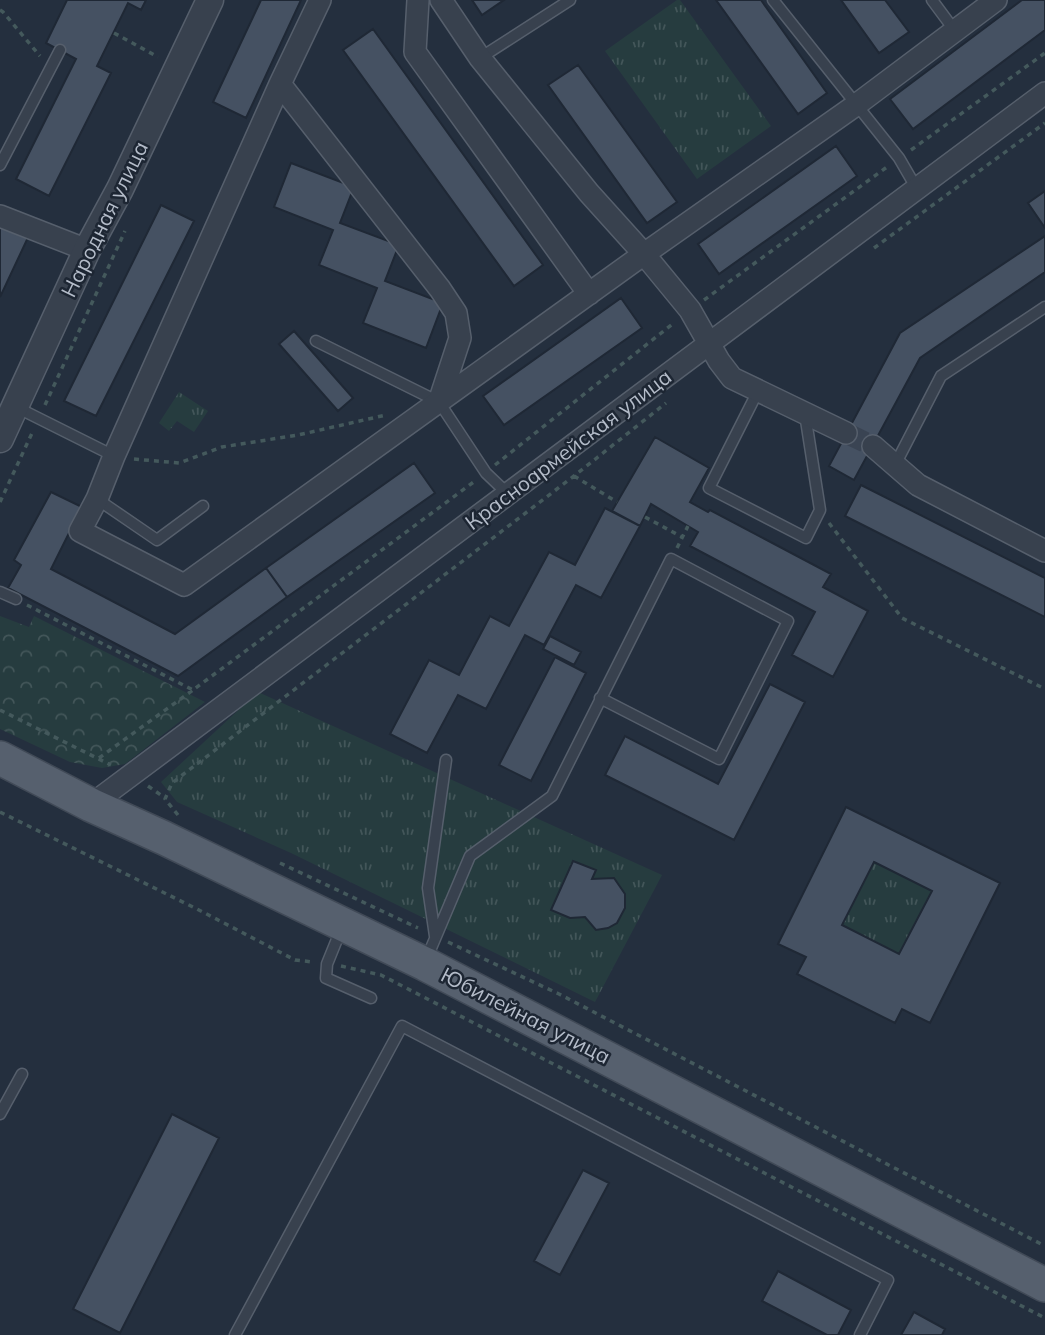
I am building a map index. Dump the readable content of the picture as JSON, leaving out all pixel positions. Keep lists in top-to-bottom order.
{
  "streets": {
    "main road": ["Юбилейная улица"],
    "street": ["Народная улица", "Красноармейская улица"]
  },
  "crossings": [
    ["Красноармейская улица", "Юбилейная улица"]
  ]
}
